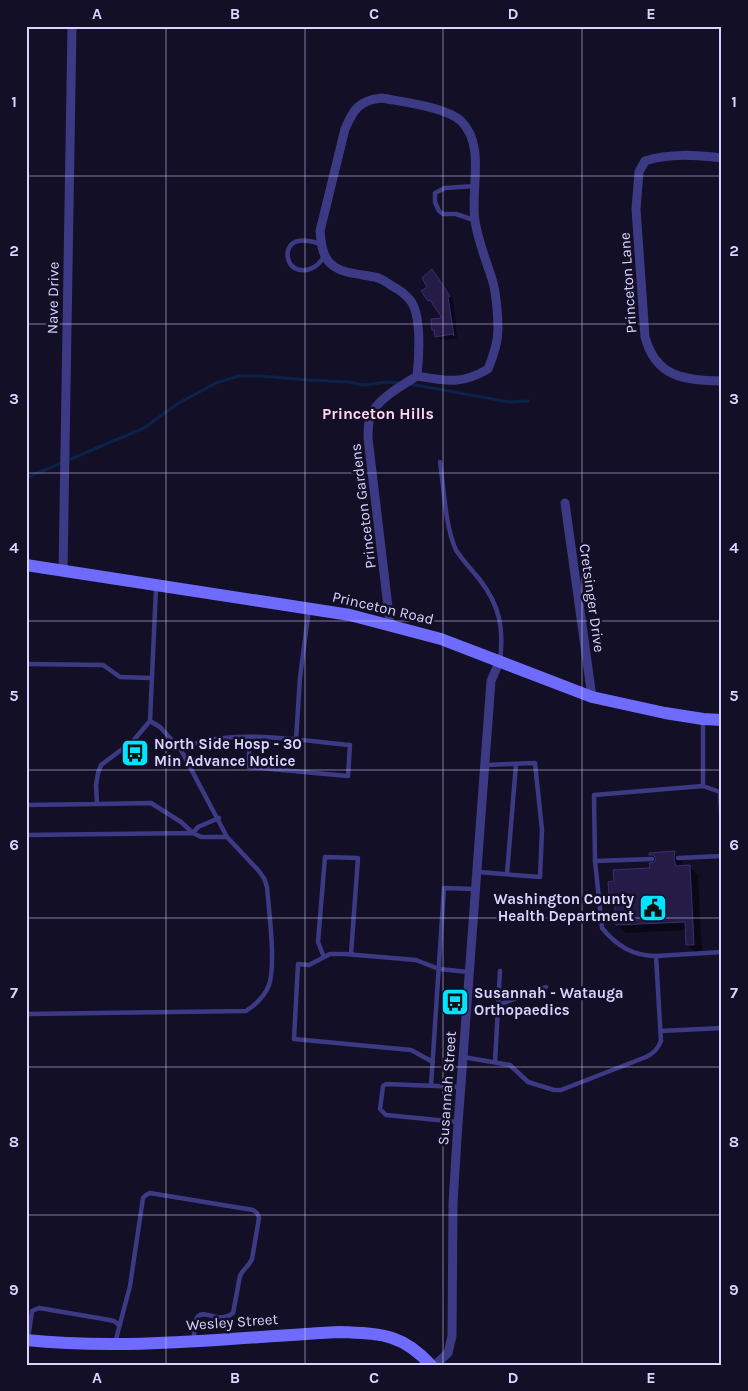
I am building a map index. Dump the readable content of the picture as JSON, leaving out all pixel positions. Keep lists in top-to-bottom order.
{
  "streets": {
    "street": [
      "Princeton Lane",
      "Nave Drive",
      "Princeton Gardens",
      "Cretsinger Drive",
      "Princeton Road",
      "Susannah Street",
      "Wesley Street"
    ]
  },
  "crossings": [
    ["Nave Drive", "Princeton Road"],
    ["Princeton Gardens", "Princeton Road"],
    ["Cretsinger Drive", "Princeton Road"],
    ["Princeton Road", "Susannah Street"]
  ],
  "districts": ["Princeton Hills"],
  "places": {
    "bus stop": ["North Side Hosp - 30 Min Advance Notice", "Susannah - Watauga Orthopaedics"],
    "public building": ["Washington County Health Department"]
  },
  "grid": {
    "columns": [
      "A",
      "B",
      "C",
      "D",
      "E"
    ],
    "rows": [
      "1",
      "2",
      "3",
      "4",
      "5",
      "6",
      "7",
      "8",
      "9"
    ]
  }
}
